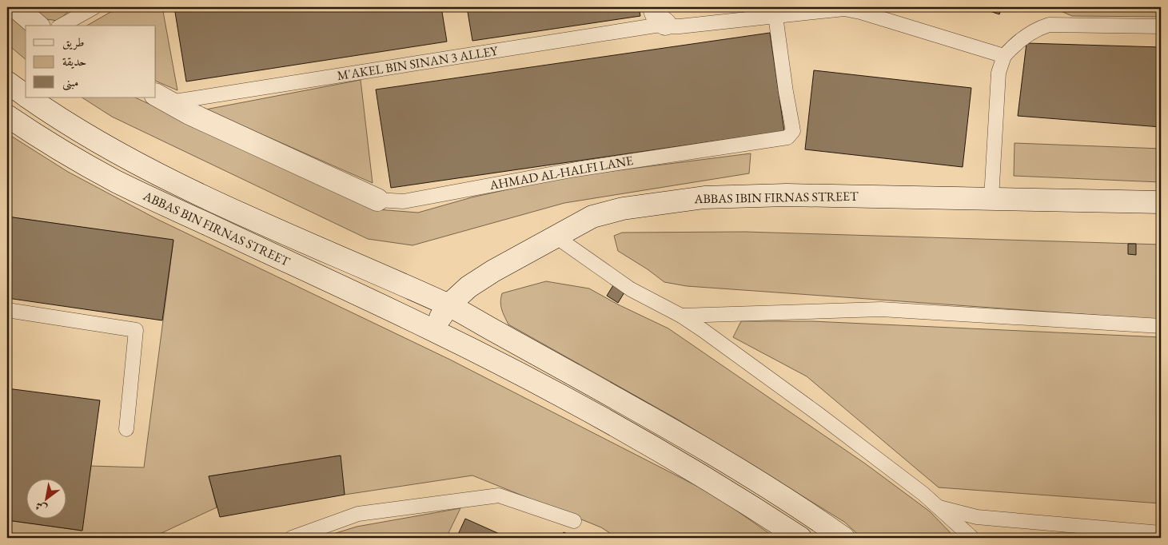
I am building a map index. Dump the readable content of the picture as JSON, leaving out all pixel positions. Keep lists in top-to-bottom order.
{
  "streets": {
    "main road": ["ABBAS IBIN FIRNAS STREET", "ABBAS BIN FIRNAS STREET"],
    "lane": ["M'AKEL BIN SINAN 3 ALLEY", "AHMAD AL-HALFI LANE"]
  },
  "crossings": [
    ["M'AKEL BIN SINAN 3 ALLEY", "AHMAD AL-HALFI LANE"],
    ["ABBAS IBIN FIRNAS STREET", "ABBAS BIN FIRNAS STREET"]
  ],
  "legend": ["طريق", "حديقة", "مبنى"],
  "north": "bottom left"
}
